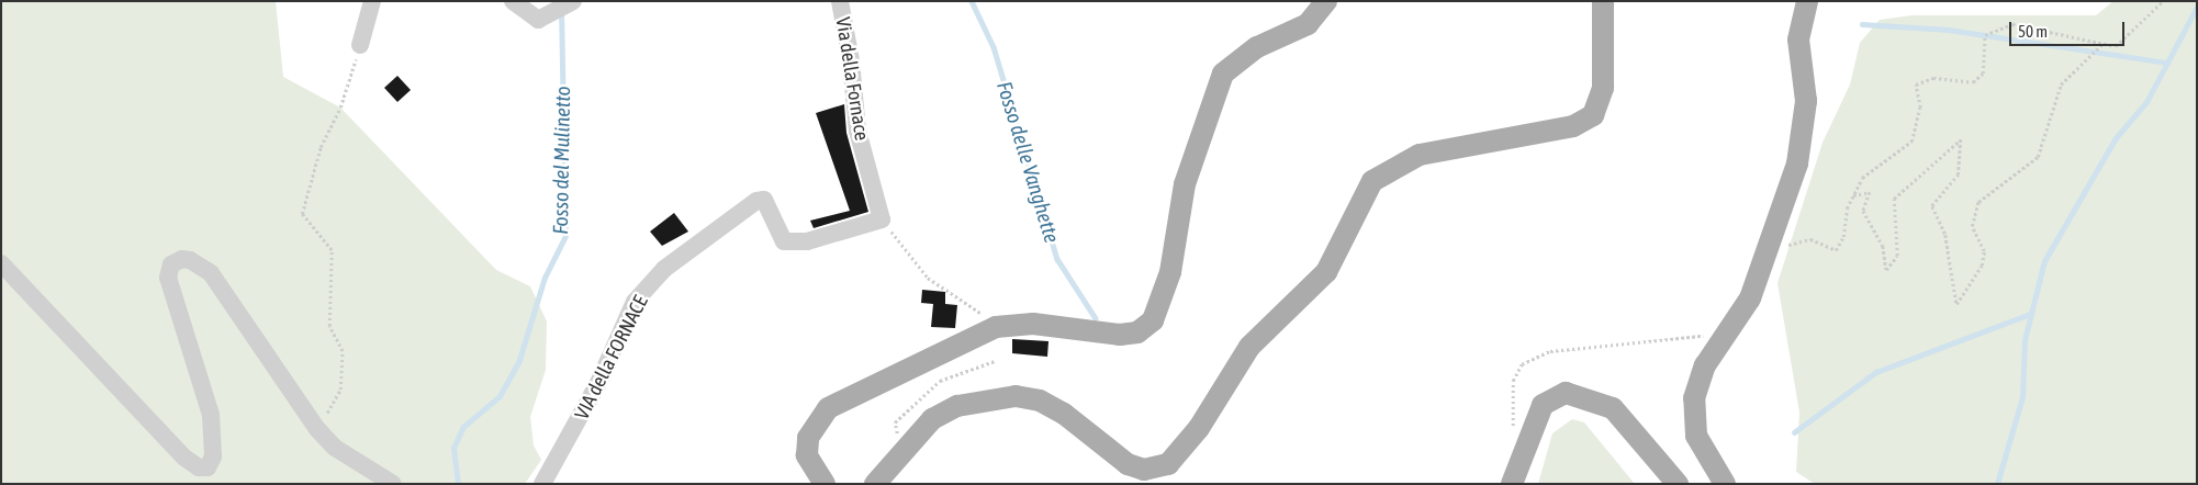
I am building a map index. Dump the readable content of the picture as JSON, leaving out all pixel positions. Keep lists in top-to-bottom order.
{
  "streets": {
    "street": ["Via della Fornace", "VIA della FORNACE"]
  },
  "crossings": [
    ["Via della Fornace", "VIA della FORNACE"]
  ],
  "water": ["Fosso del Mulinetto", "Fosso delle Vanghette"],
  "scale_bar": "50 m"
}
